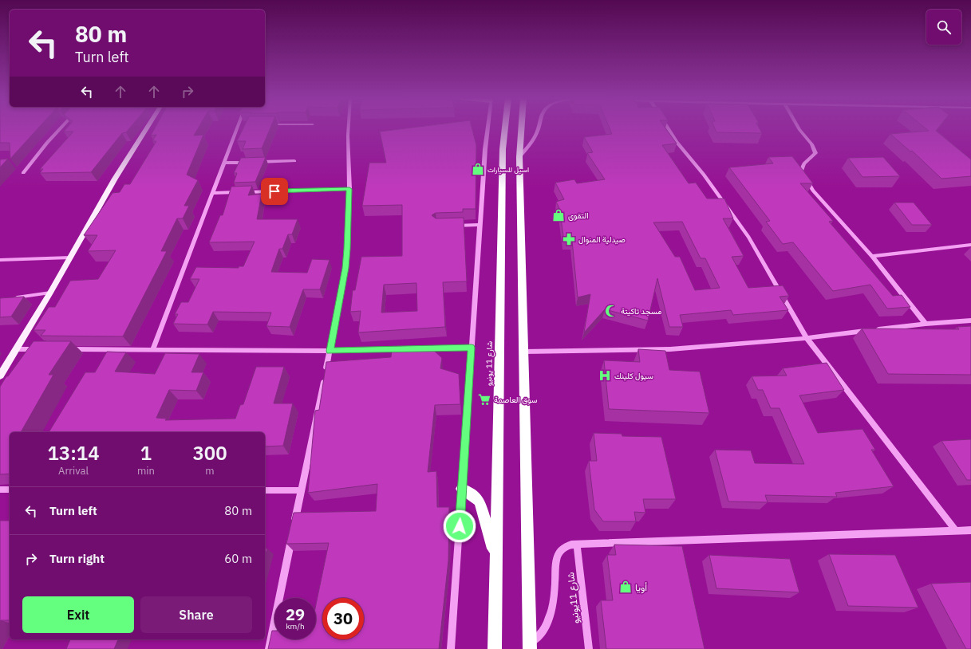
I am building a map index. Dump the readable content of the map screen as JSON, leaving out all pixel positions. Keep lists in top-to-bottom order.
{
  "streets": {
    "highway": ["شارع 11 يونيو"],
    "street": ["شارع 11يونيو"]
  },
  "places": {
    "shop": ["اسيل للسيارات", "التقوى", "أويا"],
    "pharmacy": ["صيدلية المنوال"],
    "mosque": ["مسجد تاكيتة"],
    "hospital": ["سيول كلينك"],
    "supermarket": ["سوق العاصمة"]
  },
  "page": {
    "turn": ["80 m", "Turn left"],
    "eta": [
      "13:14",
      "Arrival",
      "1",
      "min",
      "300",
      "m"
    ],
    "list": [
      {
        "name": "Turn left",
        "value": "80 m"
      },
      {
        "name": "Turn right",
        "value": "60 m"
      }
    ],
    "buttons": ["Exit", "Share"],
    "speed": "29 km/h",
    "limit": "30"
  }
}
